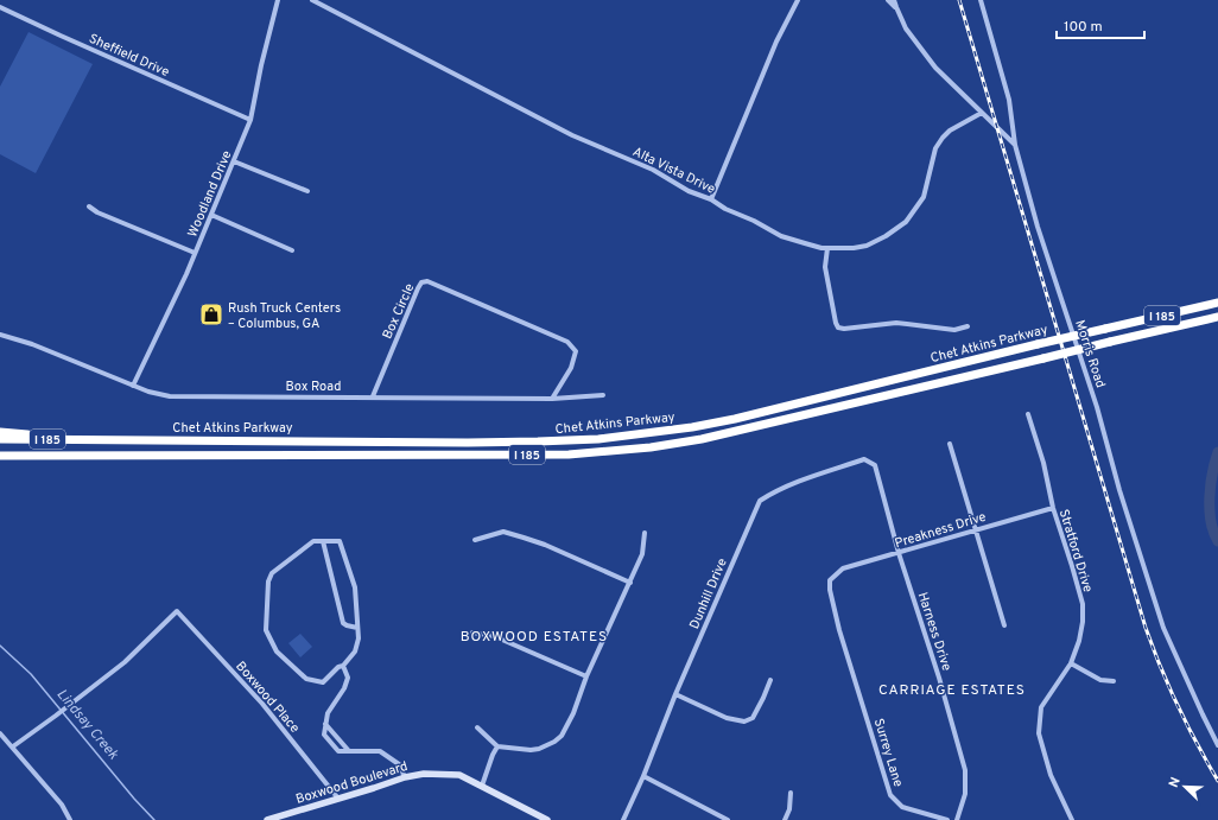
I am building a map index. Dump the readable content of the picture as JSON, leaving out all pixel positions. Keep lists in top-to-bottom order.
{
  "streets": {
    "highway": ["I 185", "Chet Atkins Parkway"],
    "street": [
      "Sheffield Drive",
      "Alta Vista Drive",
      "Woodland Drive",
      "Box Circle",
      "Morris Road",
      "Box Road",
      "Preakness Drive",
      "Stratford Drive",
      "Dunhill Drive",
      "Harness Drive",
      "Boxwood Place",
      "Surrey Lane",
      "Boxwood Boulevard"
    ]
  },
  "crossings": [
    ["Sheffield Drive", "Woodland Drive"],
    ["Woodland Drive", "Box Road"],
    ["Box Circle", "Box Road"],
    ["Preakness Drive", "Stratford Drive"],
    ["Preakness Drive", "Harness Drive"],
    ["Preakness Drive", "Surrey Lane"],
    ["Dunhill Drive", "Harness Drive"],
    ["Boxwood Place", "Boxwood Boulevard"]
  ],
  "districts": ["BOXWOOD ESTATES", "CARRIAGE ESTATES"],
  "water": ["Lindsay Creek"],
  "places": {
    "shop": ["Rush Truck Centers – Columbus, GA"]
  },
  "scale_bar": "100 m",
  "north": "top left"
}
